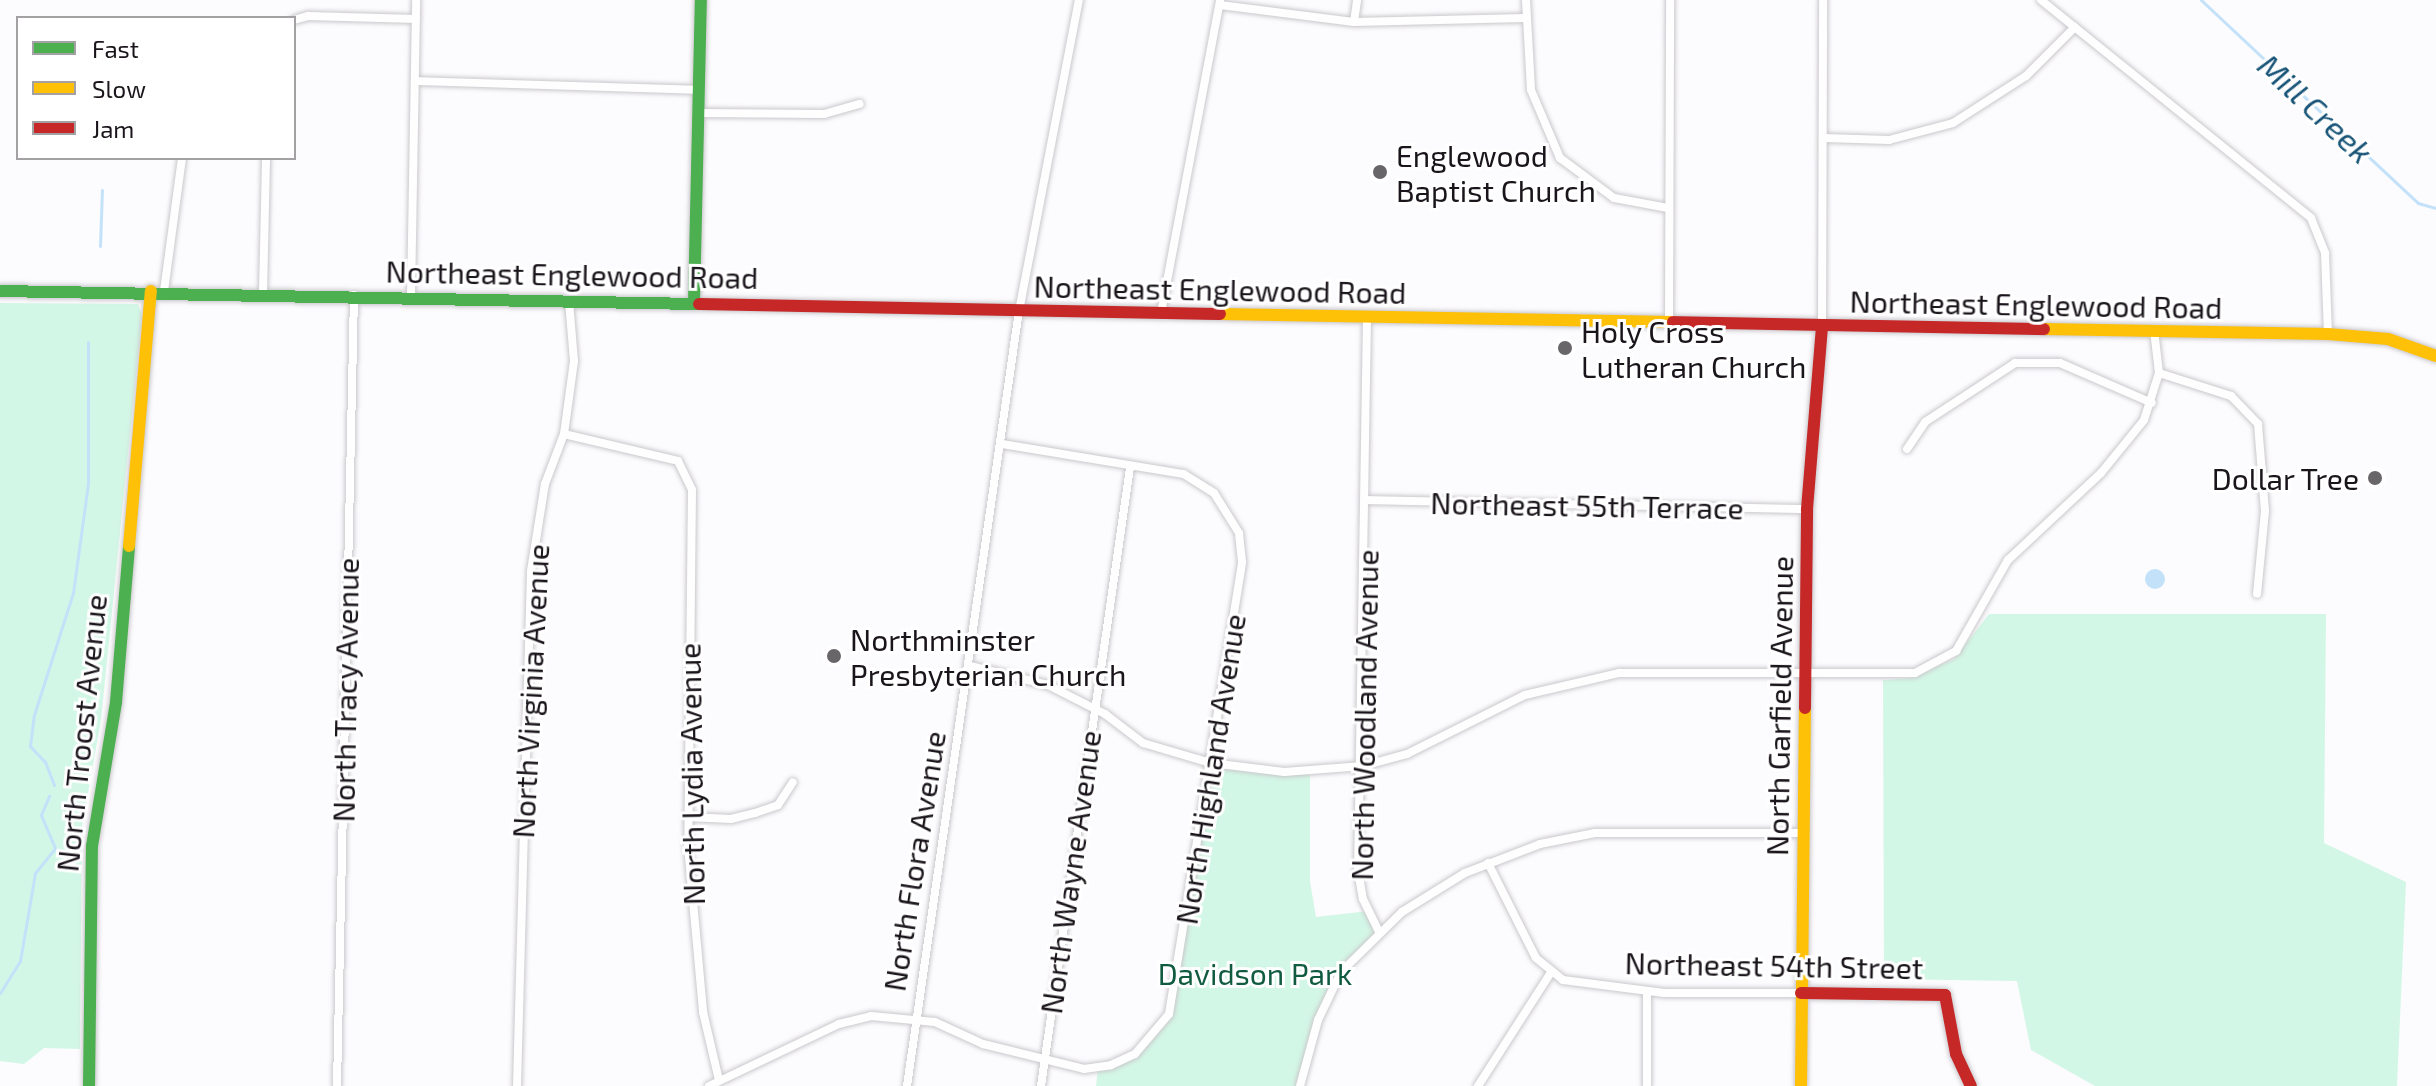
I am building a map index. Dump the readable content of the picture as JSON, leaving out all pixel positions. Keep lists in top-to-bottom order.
{
  "streets": {
    "main road": [
      "Northeast Englewood Road",
      "North Garfield Avenue",
      "North Troost Avenue",
      "Northeast 54th Street"
    ],
    "street": [
      "Northeast 55th Terrace",
      "North Tracy Avenue",
      "North Virginia Avenue",
      "North Woodland Avenue",
      "North Highland Avenue",
      "North Lydia Avenue",
      "North Flora Avenue",
      "North Wayne Avenue"
    ]
  },
  "crossings": [
    ["Northeast Englewood Road", "North Tracy Avenue"],
    ["Northeast Englewood Road", "North Virginia Avenue"],
    ["Northeast Englewood Road", "North Garfield Avenue"],
    ["Northeast Englewood Road", "North Woodland Avenue"],
    ["Northeast Englewood Road", "North Troost Avenue"],
    ["Northeast Englewood Road", "North Flora Avenue"],
    ["Northeast 55th Terrace", "North Garfield Avenue"],
    ["Northeast 55th Terrace", "North Woodland Avenue"],
    ["North Virginia Avenue", "North Lydia Avenue"],
    ["North Garfield Avenue", "Northeast 54th Street"],
    ["North Highland Avenue", "North Lydia Avenue"],
    ["North Highland Avenue", "North Flora Avenue"],
    ["North Highland Avenue", "North Wayne Avenue"]
  ],
  "water": ["Mill Creek"],
  "parks": ["Davidson Park"],
  "places": [
    "Englewood Baptist Church",
    "Holy Cross Lutheran Church",
    "Dollar Tree",
    "Northminster Presbyterian Church"
  ],
  "legend": ["Fast", "Slow", "Jam"]
}
